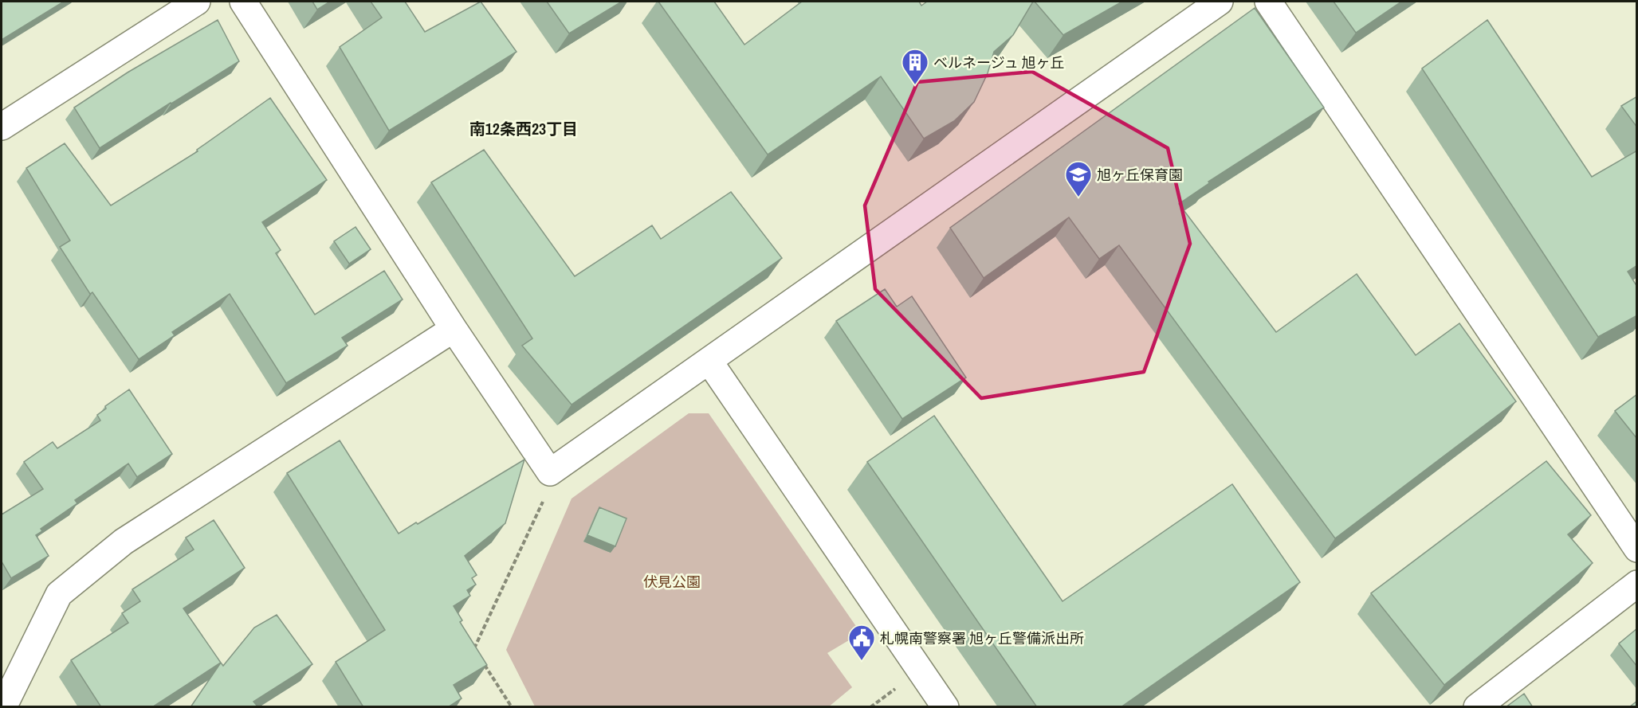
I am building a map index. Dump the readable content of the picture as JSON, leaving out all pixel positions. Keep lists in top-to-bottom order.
{
  "districts": ["南12条西23丁目"],
  "parks": ["伏見公園"],
  "places": {
    "building": ["ベルネージュ 旭ヶ丘"],
    "school or university": ["旭ヶ丘保育園"],
    "public building": ["札幌南警察署 旭ヶ丘警備派出所"]
  }
}
